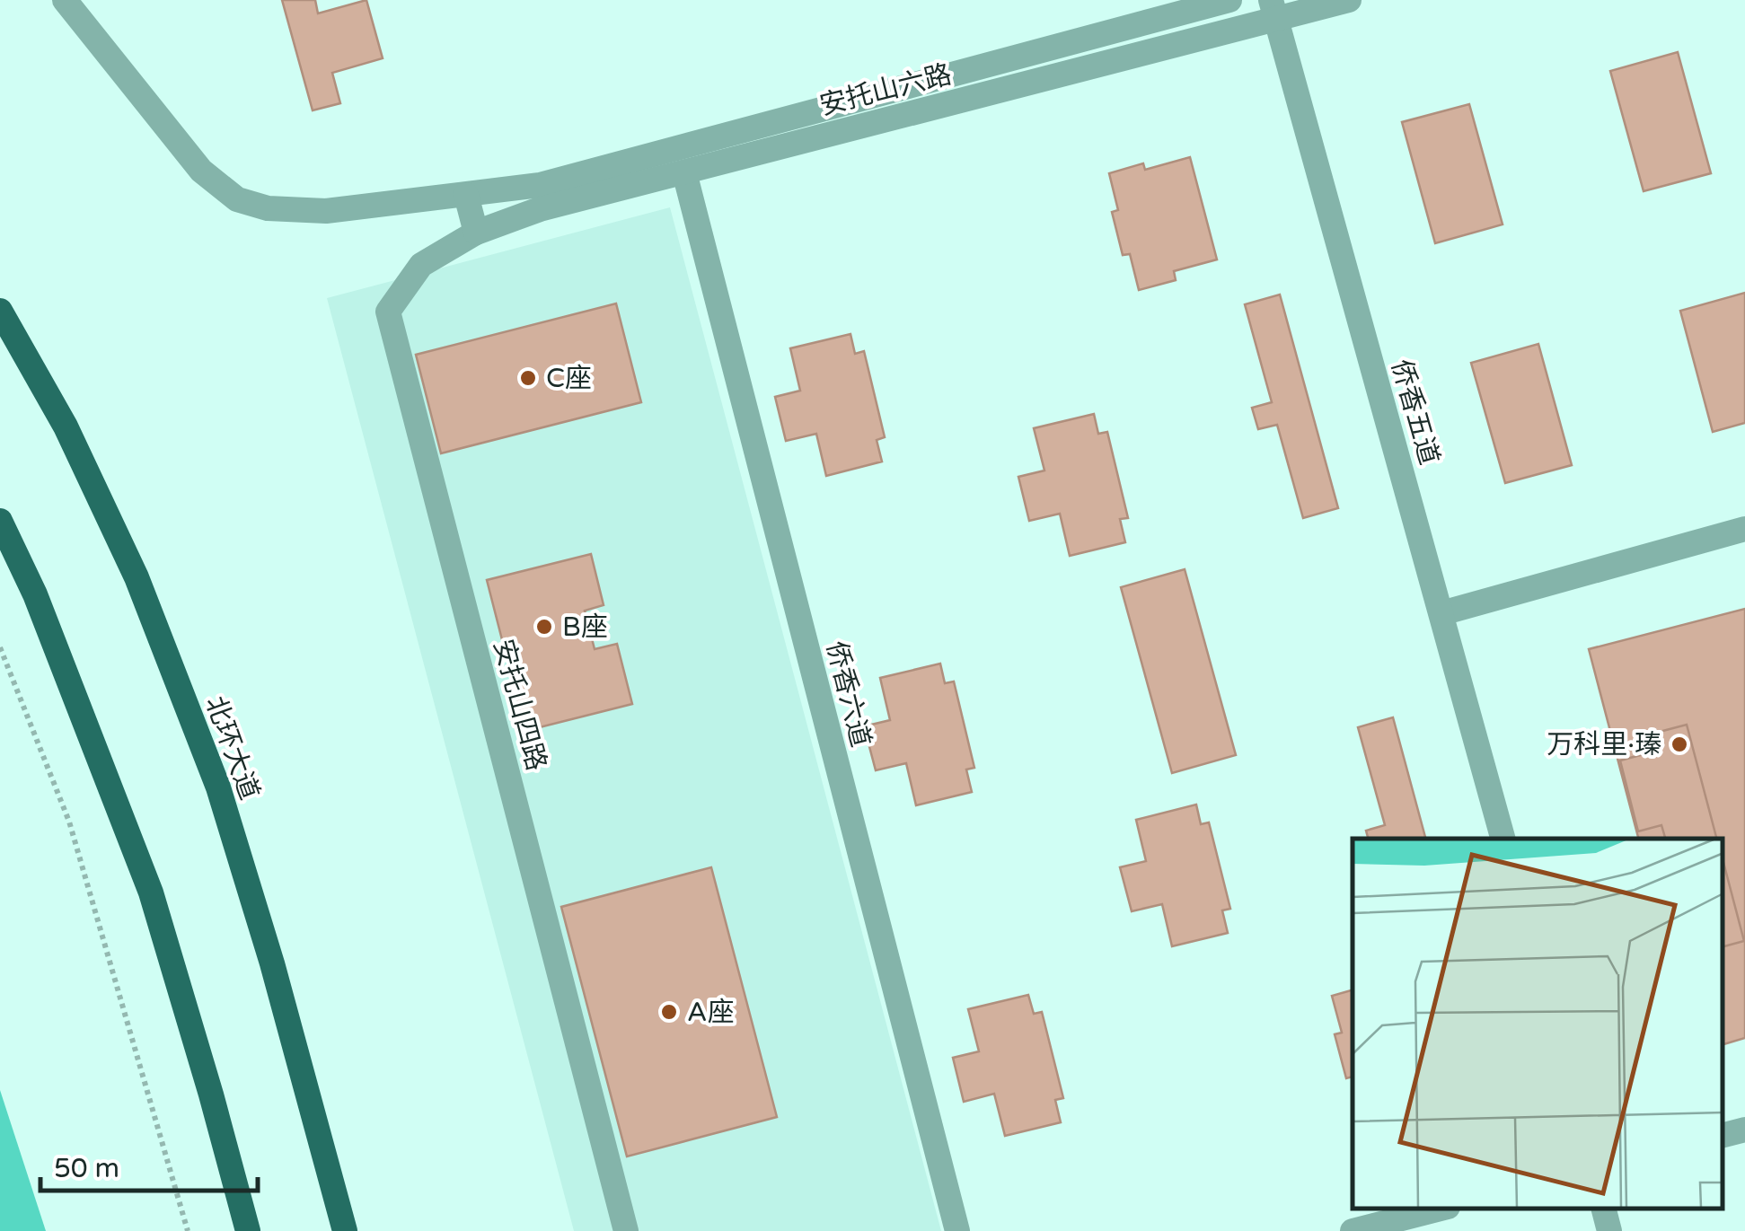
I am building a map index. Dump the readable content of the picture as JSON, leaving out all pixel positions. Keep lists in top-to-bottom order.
{
  "streets": {
    "highway": ["北环大道"],
    "street": [
      "安托山六路",
      "侨香五道",
      "侨香六道",
      "安托山四路"
    ]
  },
  "crossings": [
    ["安托山六路", "侨香五道"],
    ["安托山六路", "侨香六道"],
    ["安托山六路", "安托山四路"]
  ],
  "places": [
    "C座",
    "B座",
    "万科里·瑧",
    "A座"
  ],
  "scale_bar": "50 m"
}
